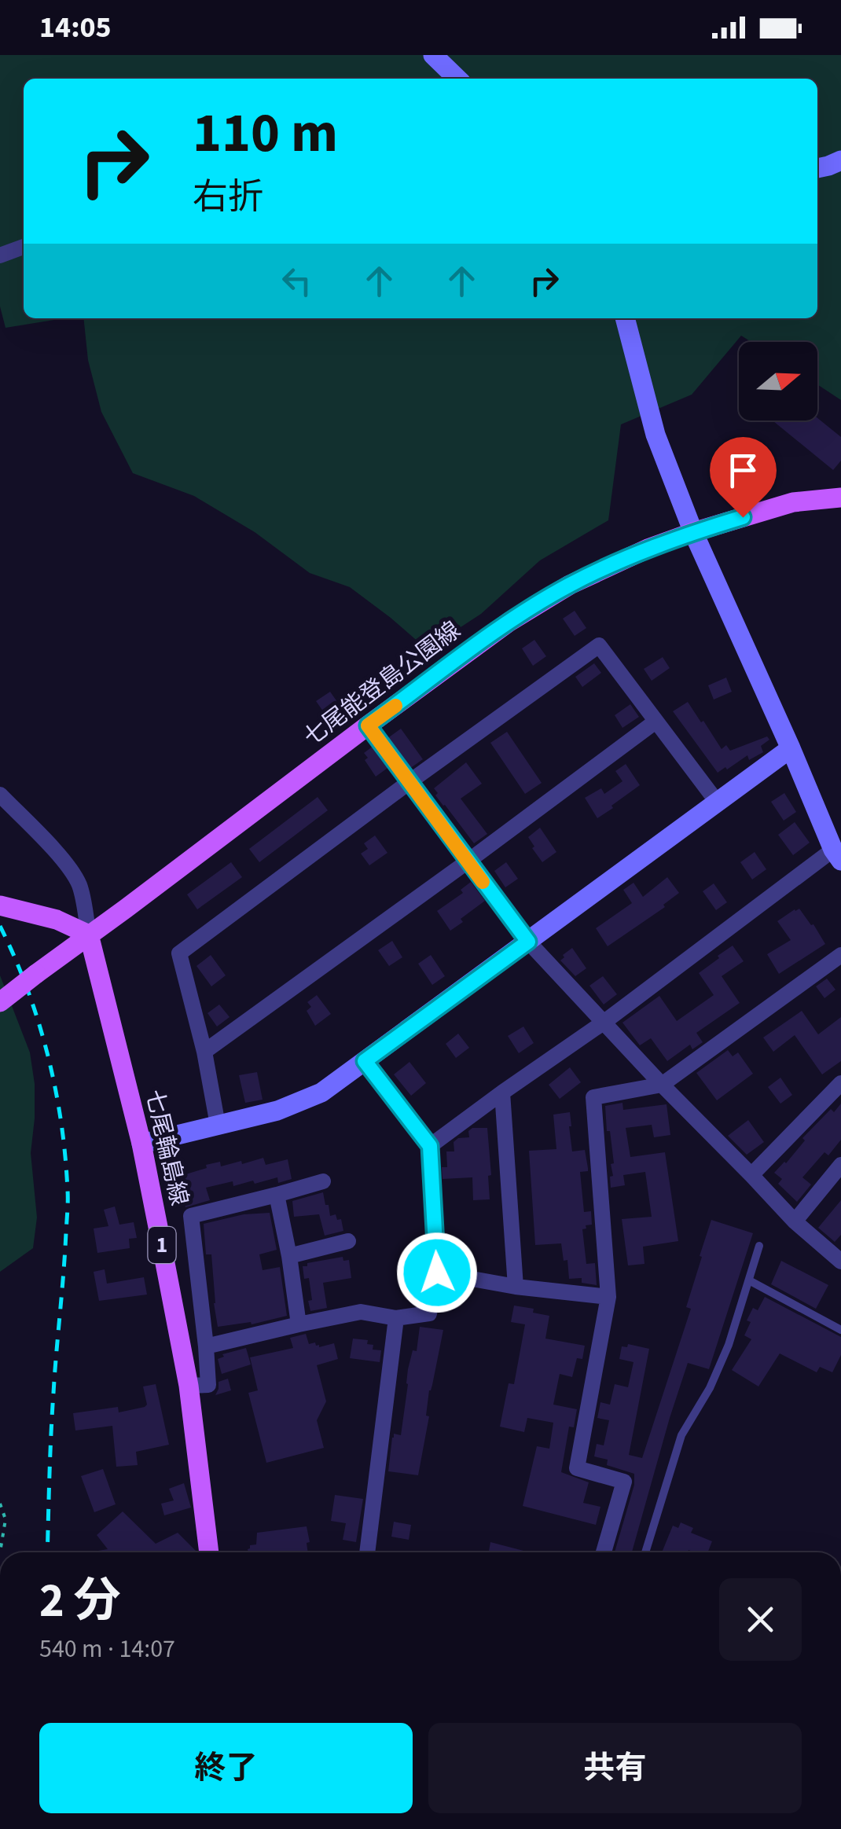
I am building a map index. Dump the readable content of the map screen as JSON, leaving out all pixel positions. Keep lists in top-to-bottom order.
{
  "streets": {
    "main road": ["七尾能登島公園線", "七尾輪島線", "1"]
  },
  "crossings": [
    ["七尾能登島公園線", "七尾輪島線"]
  ],
  "north": "right",
  "page": {
    "status": "14:05",
    "turn": ["110 m", "右折"],
    "heading": ["2 分", "540 m · 14:07"],
    "buttons": ["終了", "共有"]
  }
}
